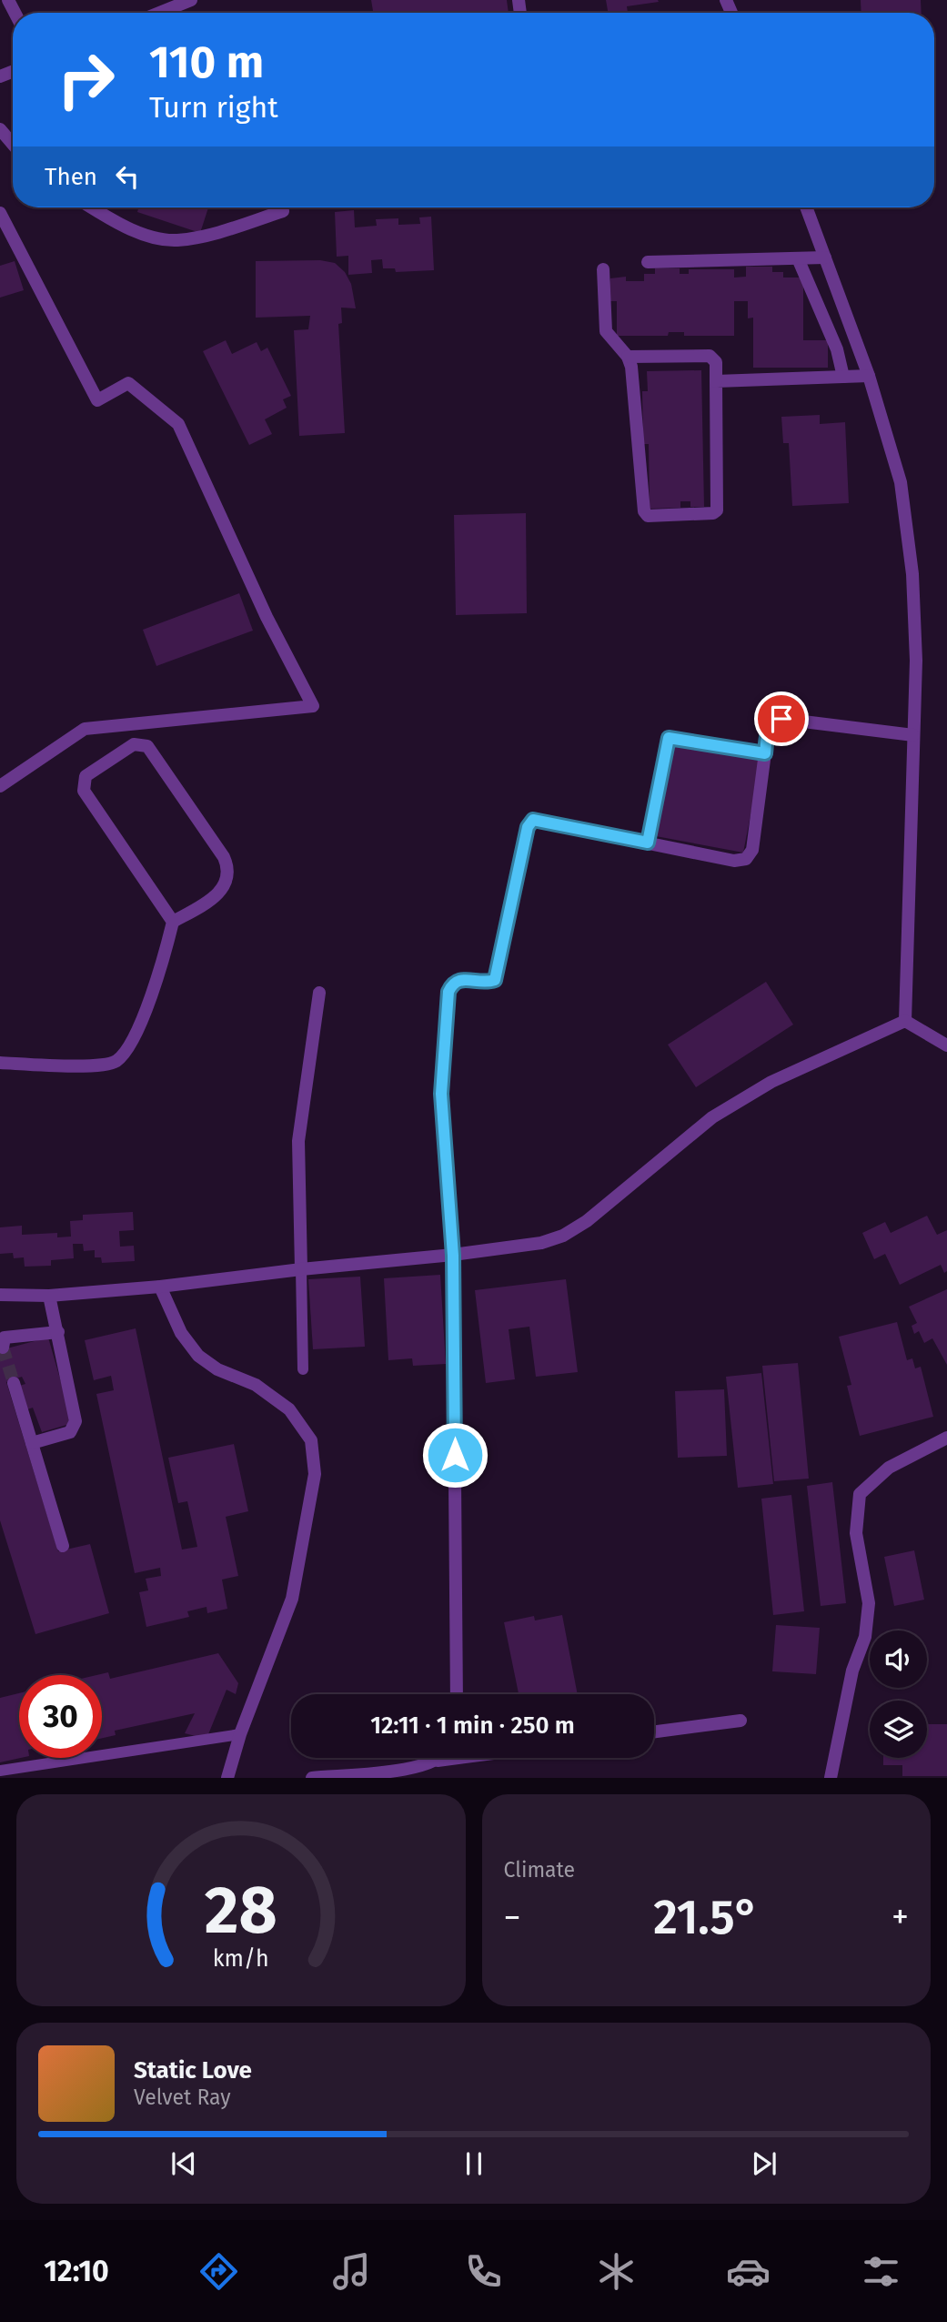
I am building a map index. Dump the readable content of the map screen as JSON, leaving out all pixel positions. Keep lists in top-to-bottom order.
{
  "page": {
    "turn": ["110 m", "Turn right"],
    "then": "Then",
    "limit": "30",
    "trip": "12:11 · 1 min · 250 m",
    "tile": "Climate",
    "heat": ["−", "21.5°", "+"],
    "song": ["Static Love", "Velvet Ray"],
    "tabs": "12:10",
    "gauge": ["28", "km/h"]
  }
}
